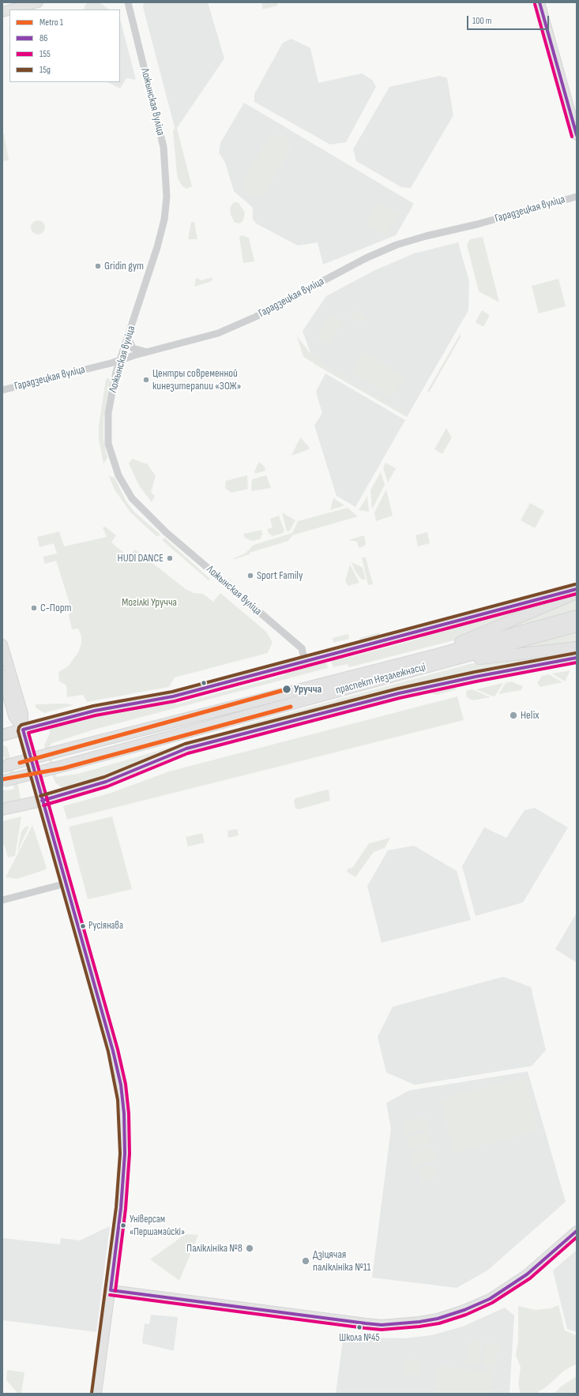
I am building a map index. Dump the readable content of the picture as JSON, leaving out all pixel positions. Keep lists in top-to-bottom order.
{
  "streets": {
    "highway": ["праспект Незалежнасці"],
    "street": ["Ложынская вуліца", "Гарадзецкая вуліца"]
  },
  "crossings": [
    ["Ложынская вуліца", "Гарадзецкая вуліца"]
  ],
  "parks": ["Могілкі Уручча"],
  "places": [
    "Gridin gym",
    "Центры современной кинезитерапии «ЗОЖ»",
    "HUDI DANCE",
    "Sport Family",
    "С-Порт",
    "Уручча",
    "Helix",
    "Русіянава",
    "Універсам «Першамайскі»",
    "Паліклініка №8",
    "Дзіцячая паліклініка №11",
    "Школа №45"
  ],
  "lines": [
    "transit line 86",
    "transit line 155",
    "transit line 15д",
    "metro line 1"
  ],
  "legend": [
    "Metro 1",
    "86",
    "155",
    "15д"
  ],
  "scale_bar": "100 m"
}
